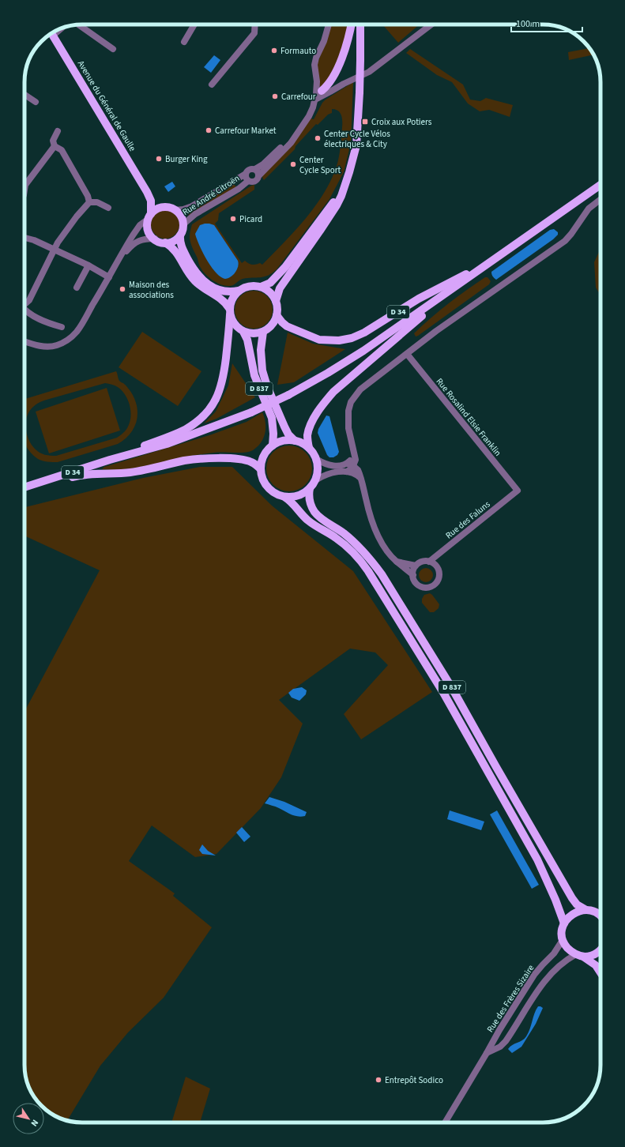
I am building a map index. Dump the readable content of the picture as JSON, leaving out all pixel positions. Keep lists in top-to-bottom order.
{
  "streets": {
    "main road": ["Avenue du Général de Gaulle", "D 34", "D 837"],
    "street": [
      "Rue André Citroën",
      "Rue Rosalind Elsie Franklin",
      "Rue des Faluns",
      "Rue des Frères Sizaire"
    ]
  },
  "crossings": [
    ["Avenue du Général de Gaulle", "Rue André Citroën"],
    ["D 34", "D 837"],
    ["Rue Rosalind Elsie Franklin", "Rue des Faluns"]
  ],
  "places": {
    "other": [
      "Formauto",
      "Carrefour",
      "Carrefour Market",
      "Center Cycle Vélos électriques & City",
      "Burger King",
      "Center Cycle Sport",
      "Picard",
      "Maison des associations",
      "Entrepôt Sodico"
    ],
    "transit": ["Croix aux Potiers"]
  },
  "scale_bar": "100 m",
  "north": "bottom right"
}
